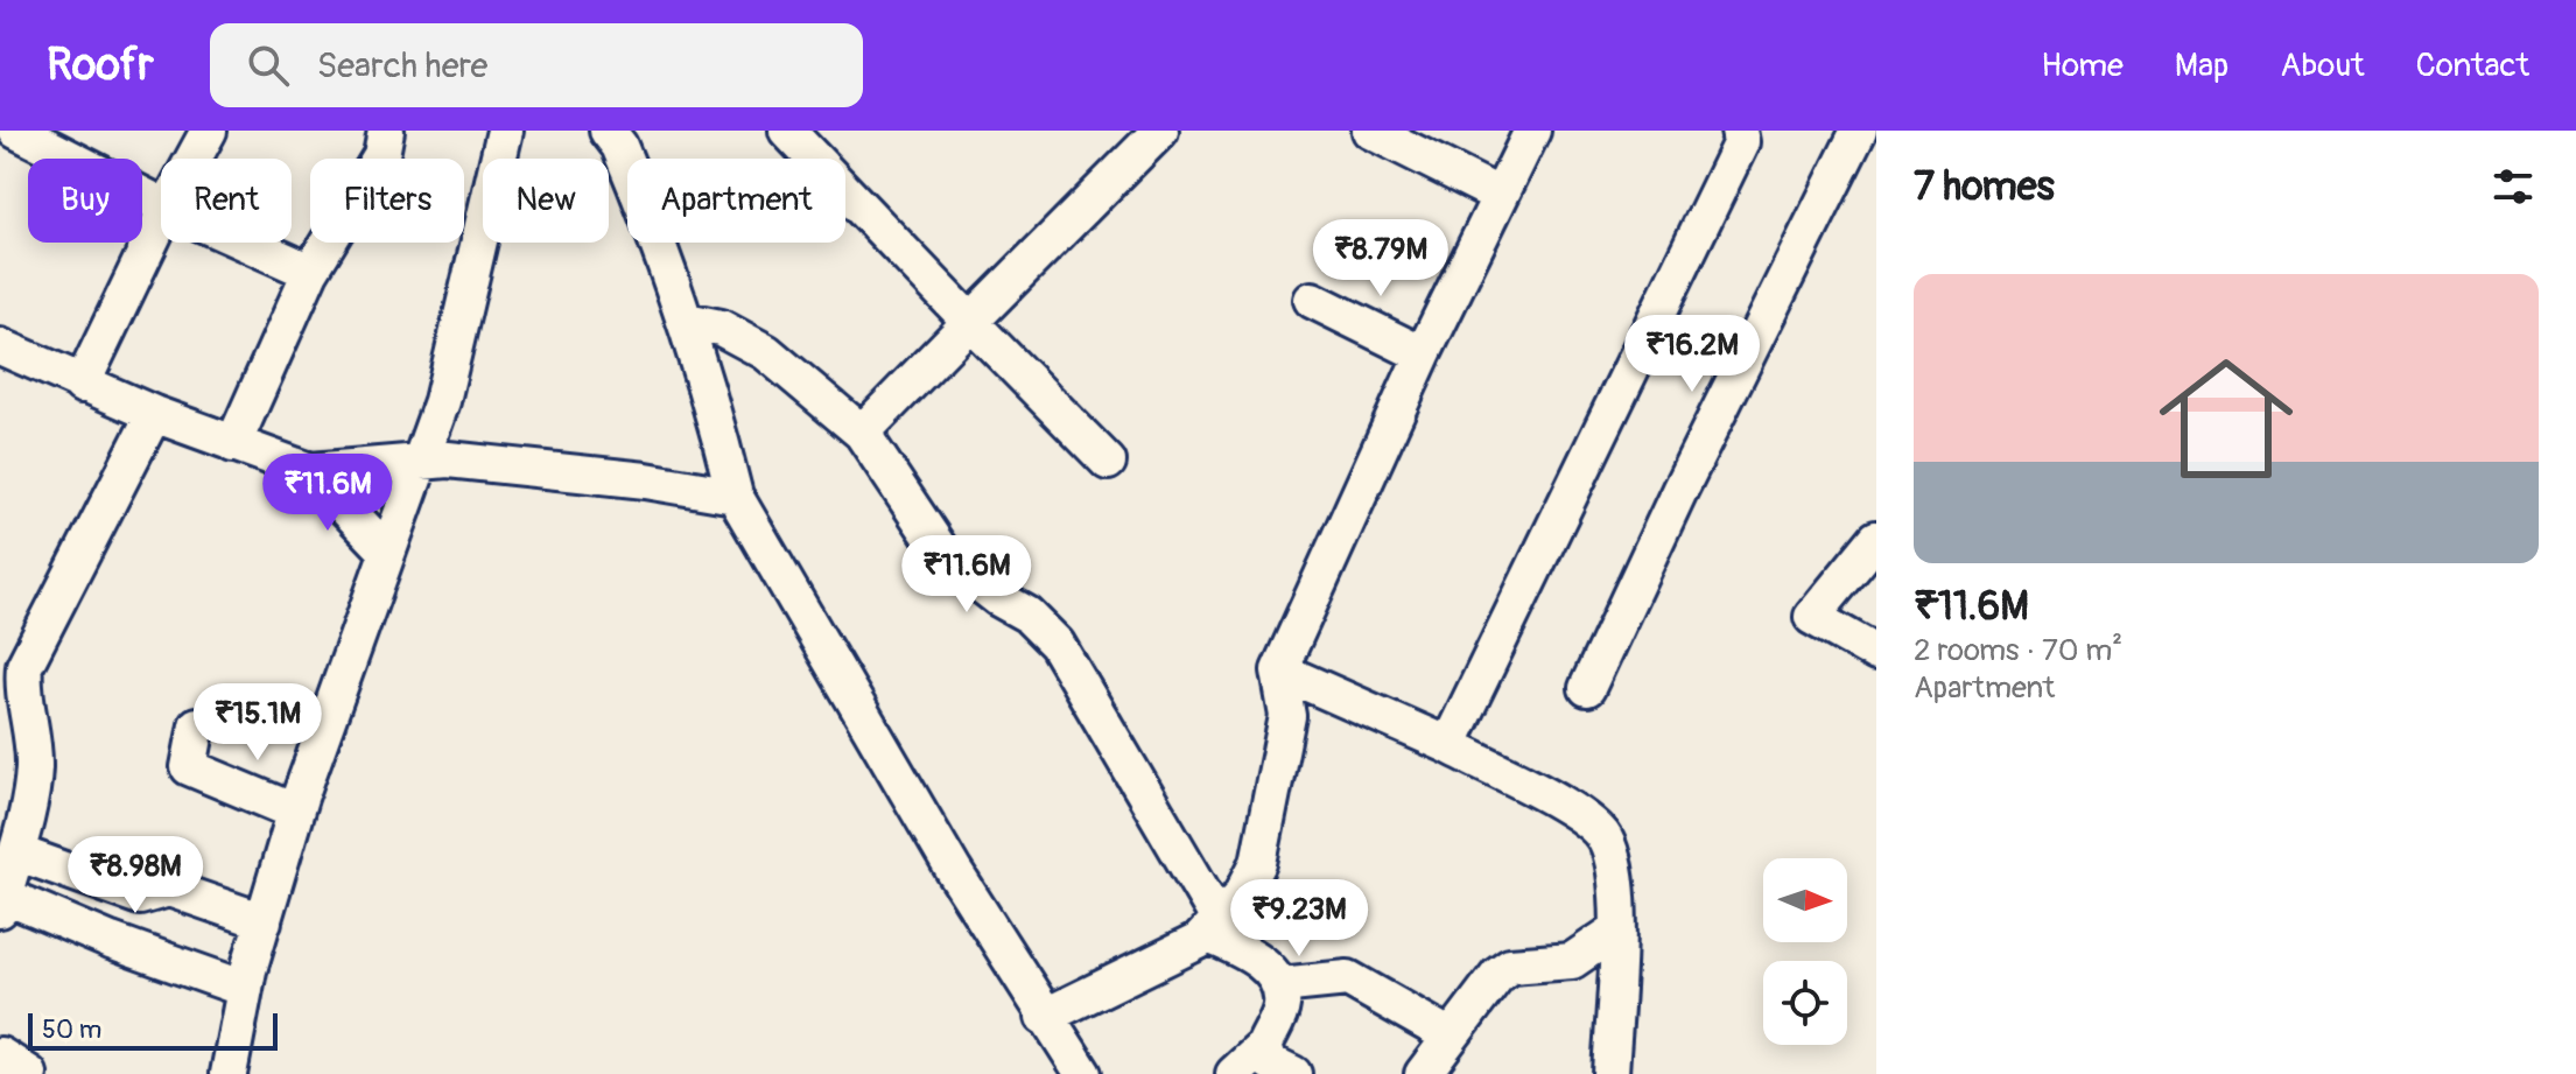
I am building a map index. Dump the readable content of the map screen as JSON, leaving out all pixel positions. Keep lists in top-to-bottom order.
{
  "scale_bar": "50 m",
  "north": "right",
  "page": {
    "header": "Roofr",
    "search": "Search here",
    "nav": [
      "Home",
      "Map",
      "About",
      "Contact"
    ],
    "heading": "7 homes",
    "chip": [
      "Buy",
      "Rent",
      "Filters",
      "New",
      "Apartment"
    ],
    "price": [
      "₹8.79M",
      "₹16.2M",
      "₹11.6M",
      "₹11.6M",
      "₹15.1M",
      "₹8.98M",
      "₹9.23M"
    ],
    "list": [
      {
        "name": "₹11.6M",
        "note": "2 rooms · 70 m² · Apartment"
      }
    ],
    "scale": "50 m"
  }
}
